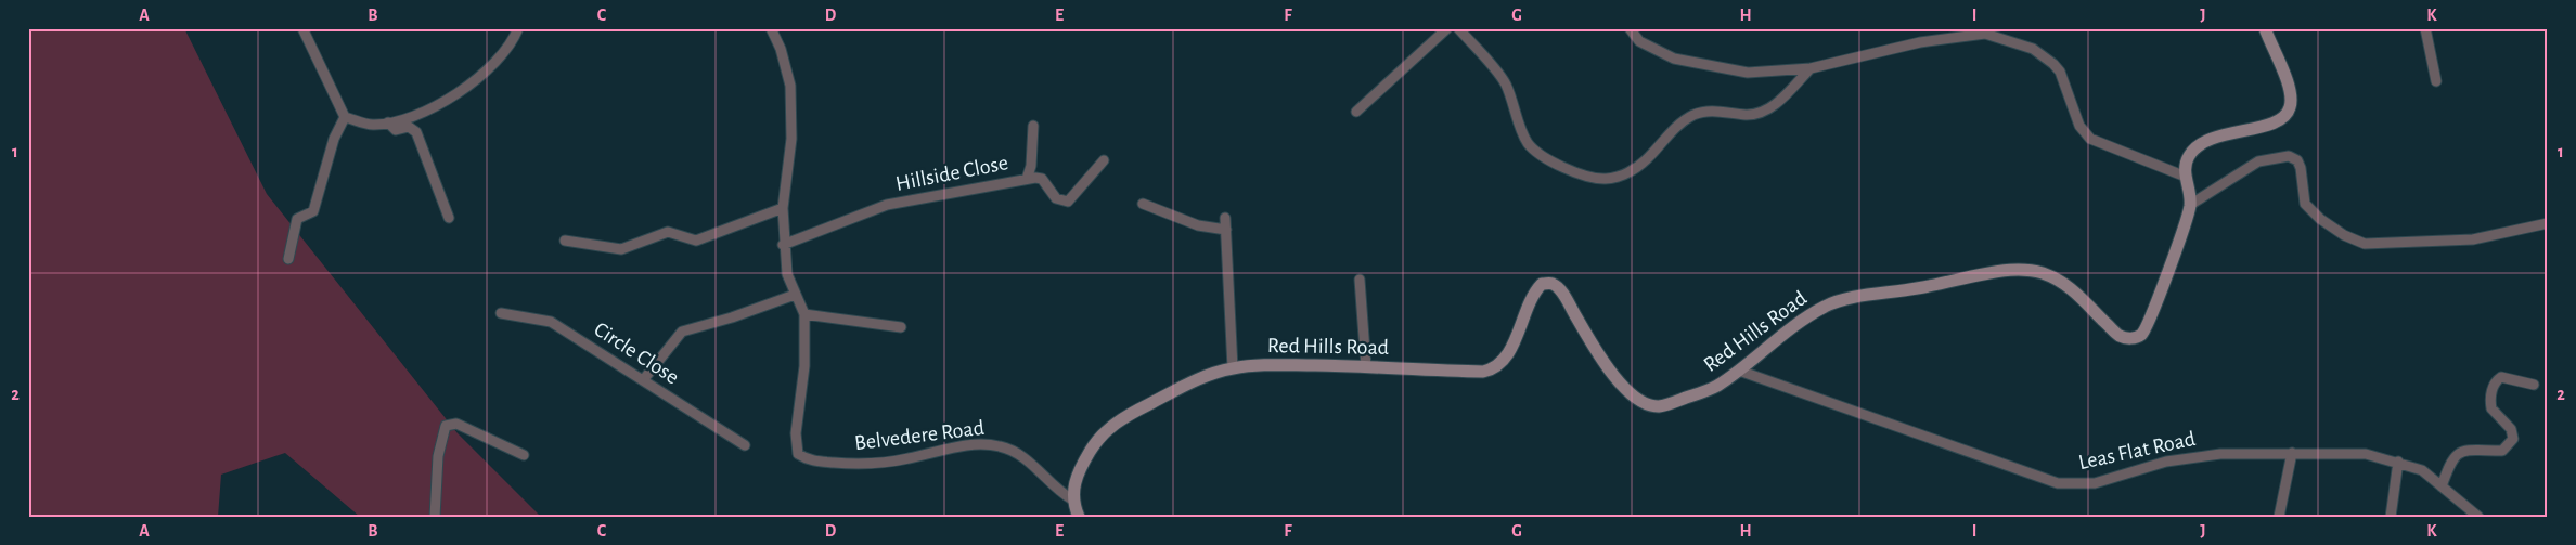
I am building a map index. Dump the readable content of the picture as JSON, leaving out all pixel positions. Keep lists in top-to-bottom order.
{
  "streets": {
    "main road": ["Red Hills Road"],
    "street": [
      "Hillside Close",
      "Circle Close",
      "Belvedere Road",
      "Leas Flat Road"
    ]
  },
  "crossings": [
    ["Hillside Close", "Belvedere Road"],
    ["Red Hills Road", "Belvedere Road"],
    ["Red Hills Road", "Leas Flat Road"]
  ],
  "grid": {
    "columns": [
      "A",
      "B",
      "C",
      "D",
      "E",
      "F",
      "G",
      "H",
      "I",
      "J",
      "K"
    ],
    "rows": ["1", "2"]
  }
}
